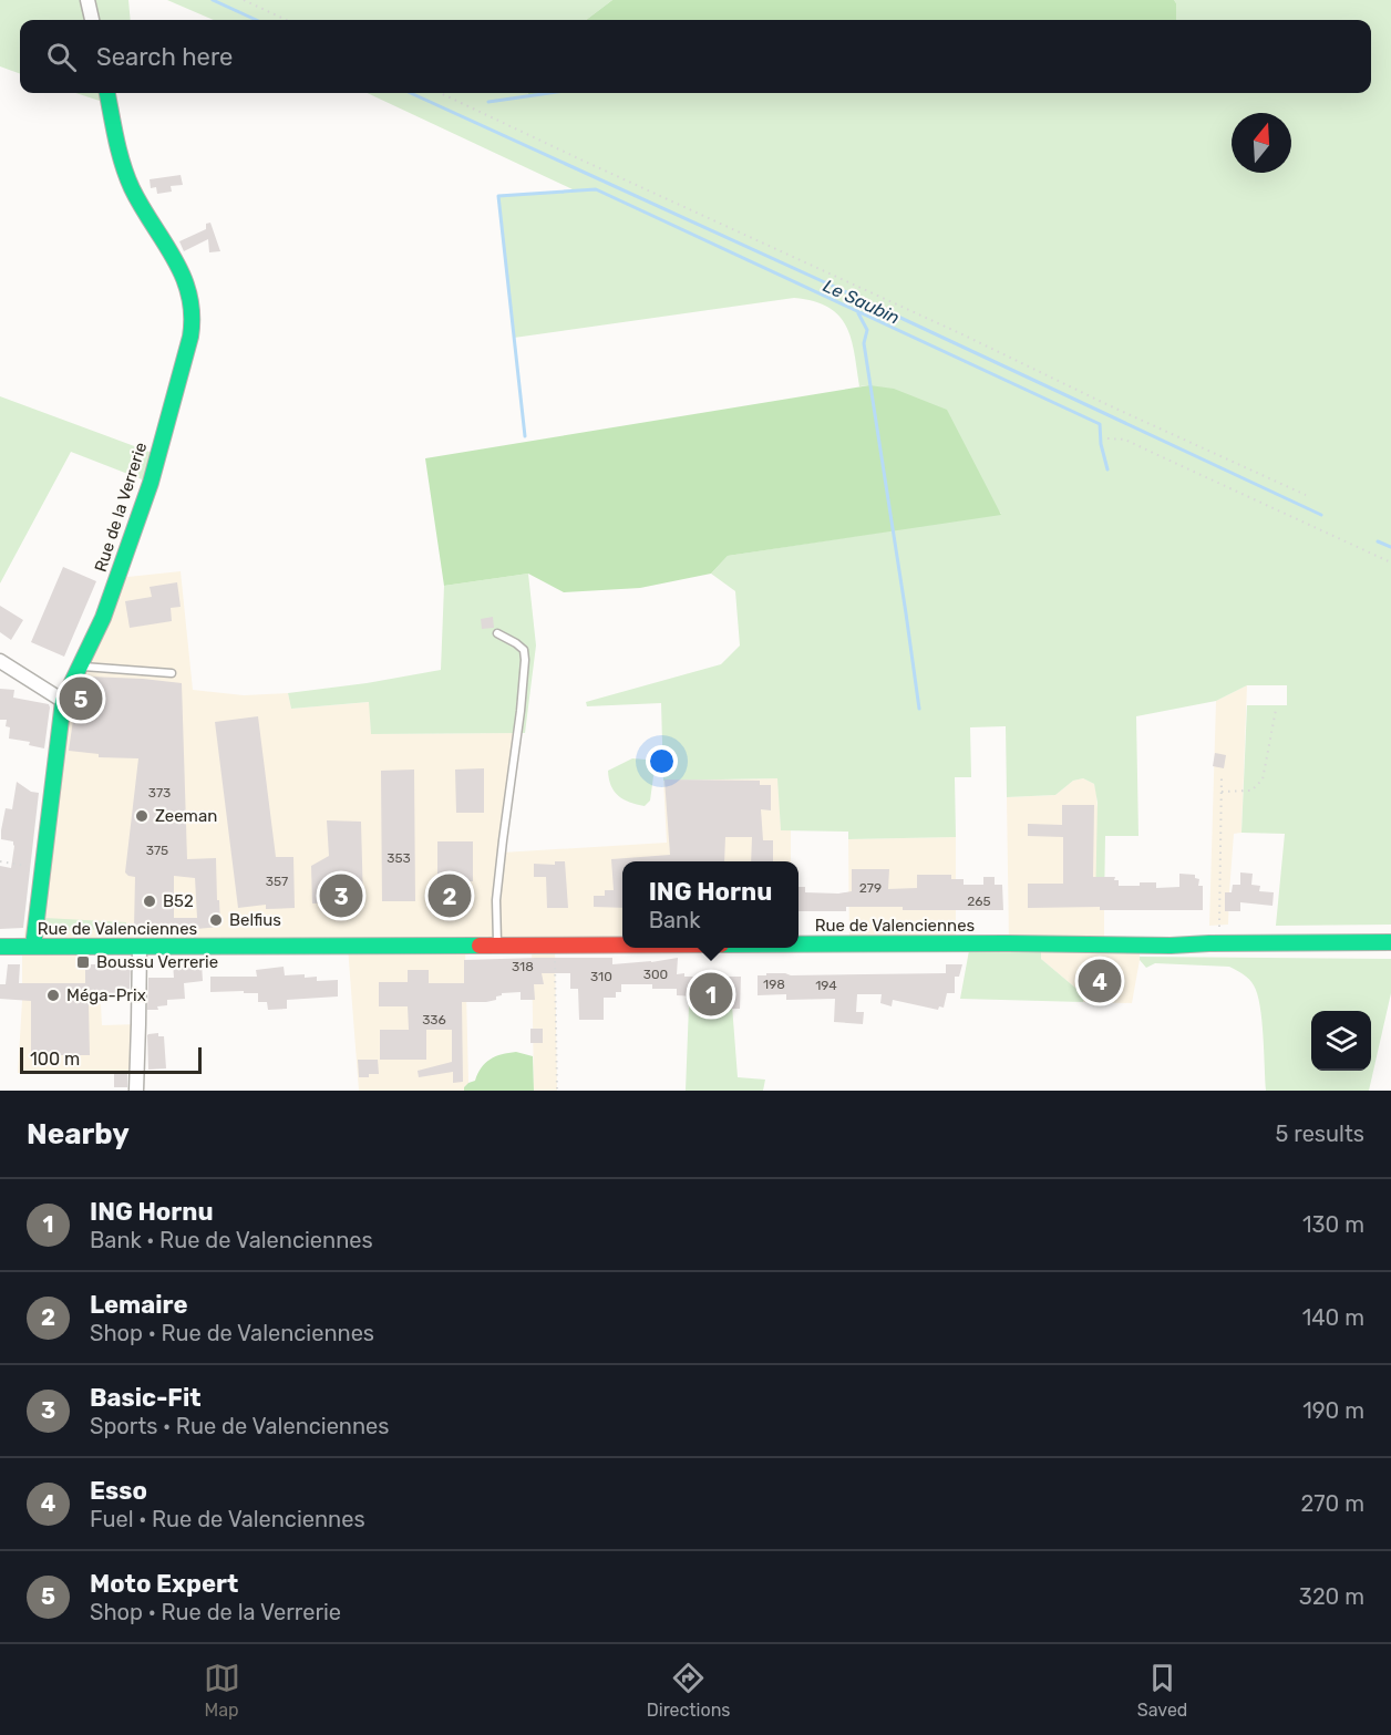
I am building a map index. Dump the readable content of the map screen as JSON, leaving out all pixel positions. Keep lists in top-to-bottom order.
{
  "streets": {
    "main road": ["Rue de la Verrerie", "Rue de Valenciennes"]
  },
  "crossings": [
    ["Rue de la Verrerie", "Rue de Valenciennes"]
  ],
  "water": ["Le Saubin"],
  "places": {
    "other": [
      "Zeeman",
      "B52",
      "Belfius",
      "Méga-Prix"
    ],
    "transit": ["Boussu Verrerie"]
  },
  "house_numbers": [
    "373",
    "375",
    "353",
    "357",
    "279",
    "265",
    "318",
    "300",
    "310",
    "198",
    "194",
    "336"
  ],
  "scale_bar": "100 m",
  "north": "top",
  "page": {
    "search": "Search here",
    "pins": [
      "5",
      "2",
      "3",
      "4",
      "1"
    ],
    "popup": ["ING Hornu", "Bank"],
    "scale": "100 m",
    "heading": ["Nearby", "5 results"],
    "list": [
      {
        "mark": "1",
        "name": "ING Hornu",
        "note": "Bank · Rue de Valenciennes",
        "value": "130 m"
      },
      {
        "mark": "2",
        "name": "Lemaire",
        "note": "Shop · Rue de Valenciennes",
        "value": "140 m"
      },
      {
        "mark": "3",
        "name": "Basic-Fit",
        "note": "Sports · Rue de Valenciennes",
        "value": "190 m"
      },
      {
        "mark": "4",
        "name": "Esso",
        "note": "Fuel · Rue de Valenciennes",
        "value": "270 m"
      },
      {
        "mark": "5",
        "name": "Moto Expert",
        "note": "Shop · Rue de la Verrerie",
        "value": "320 m"
      }
    ],
    "nav": ["Map", "Directions", "Saved"]
  }
}
